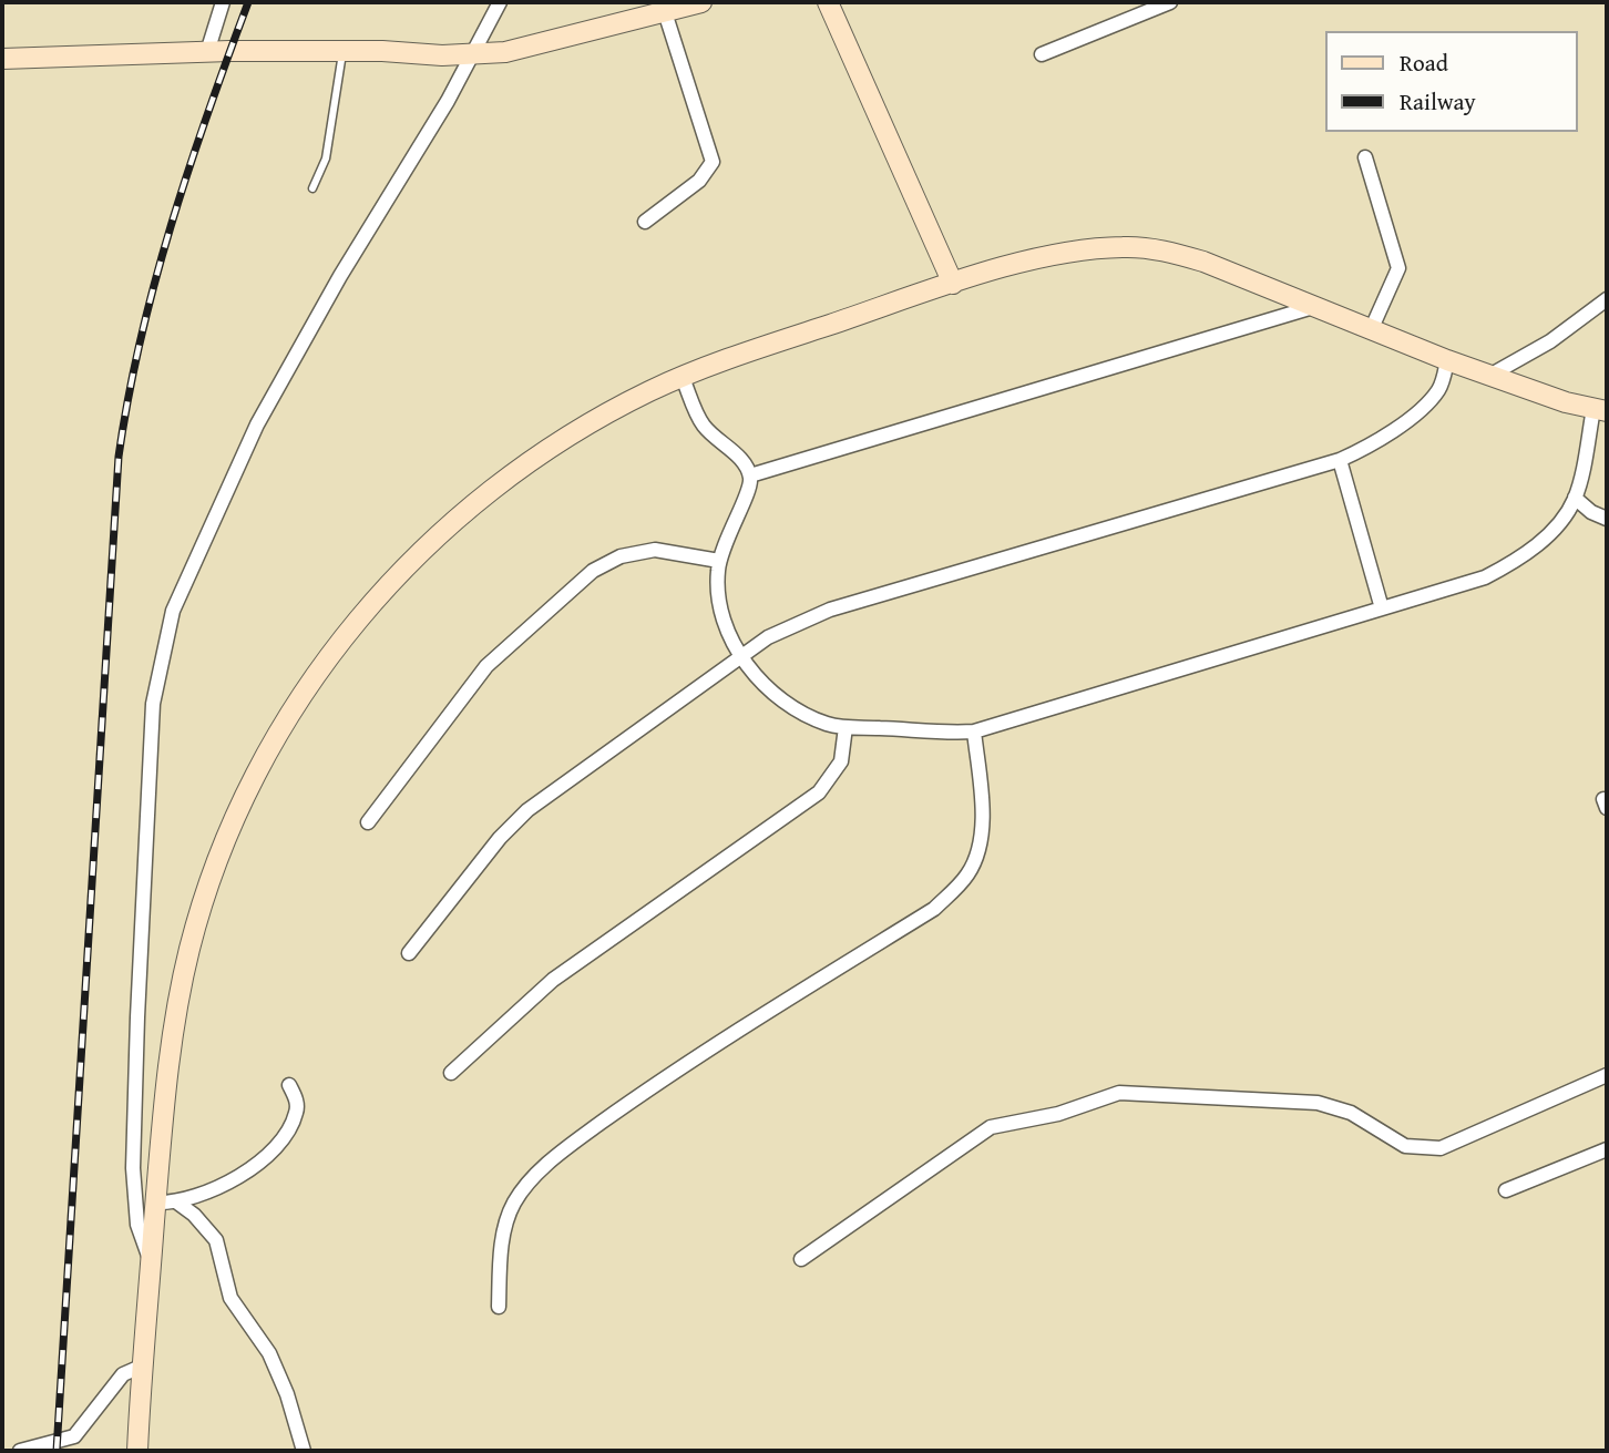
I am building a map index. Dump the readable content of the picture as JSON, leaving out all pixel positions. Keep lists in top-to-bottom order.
{
  "legend": ["Road", "Railway"]
}
